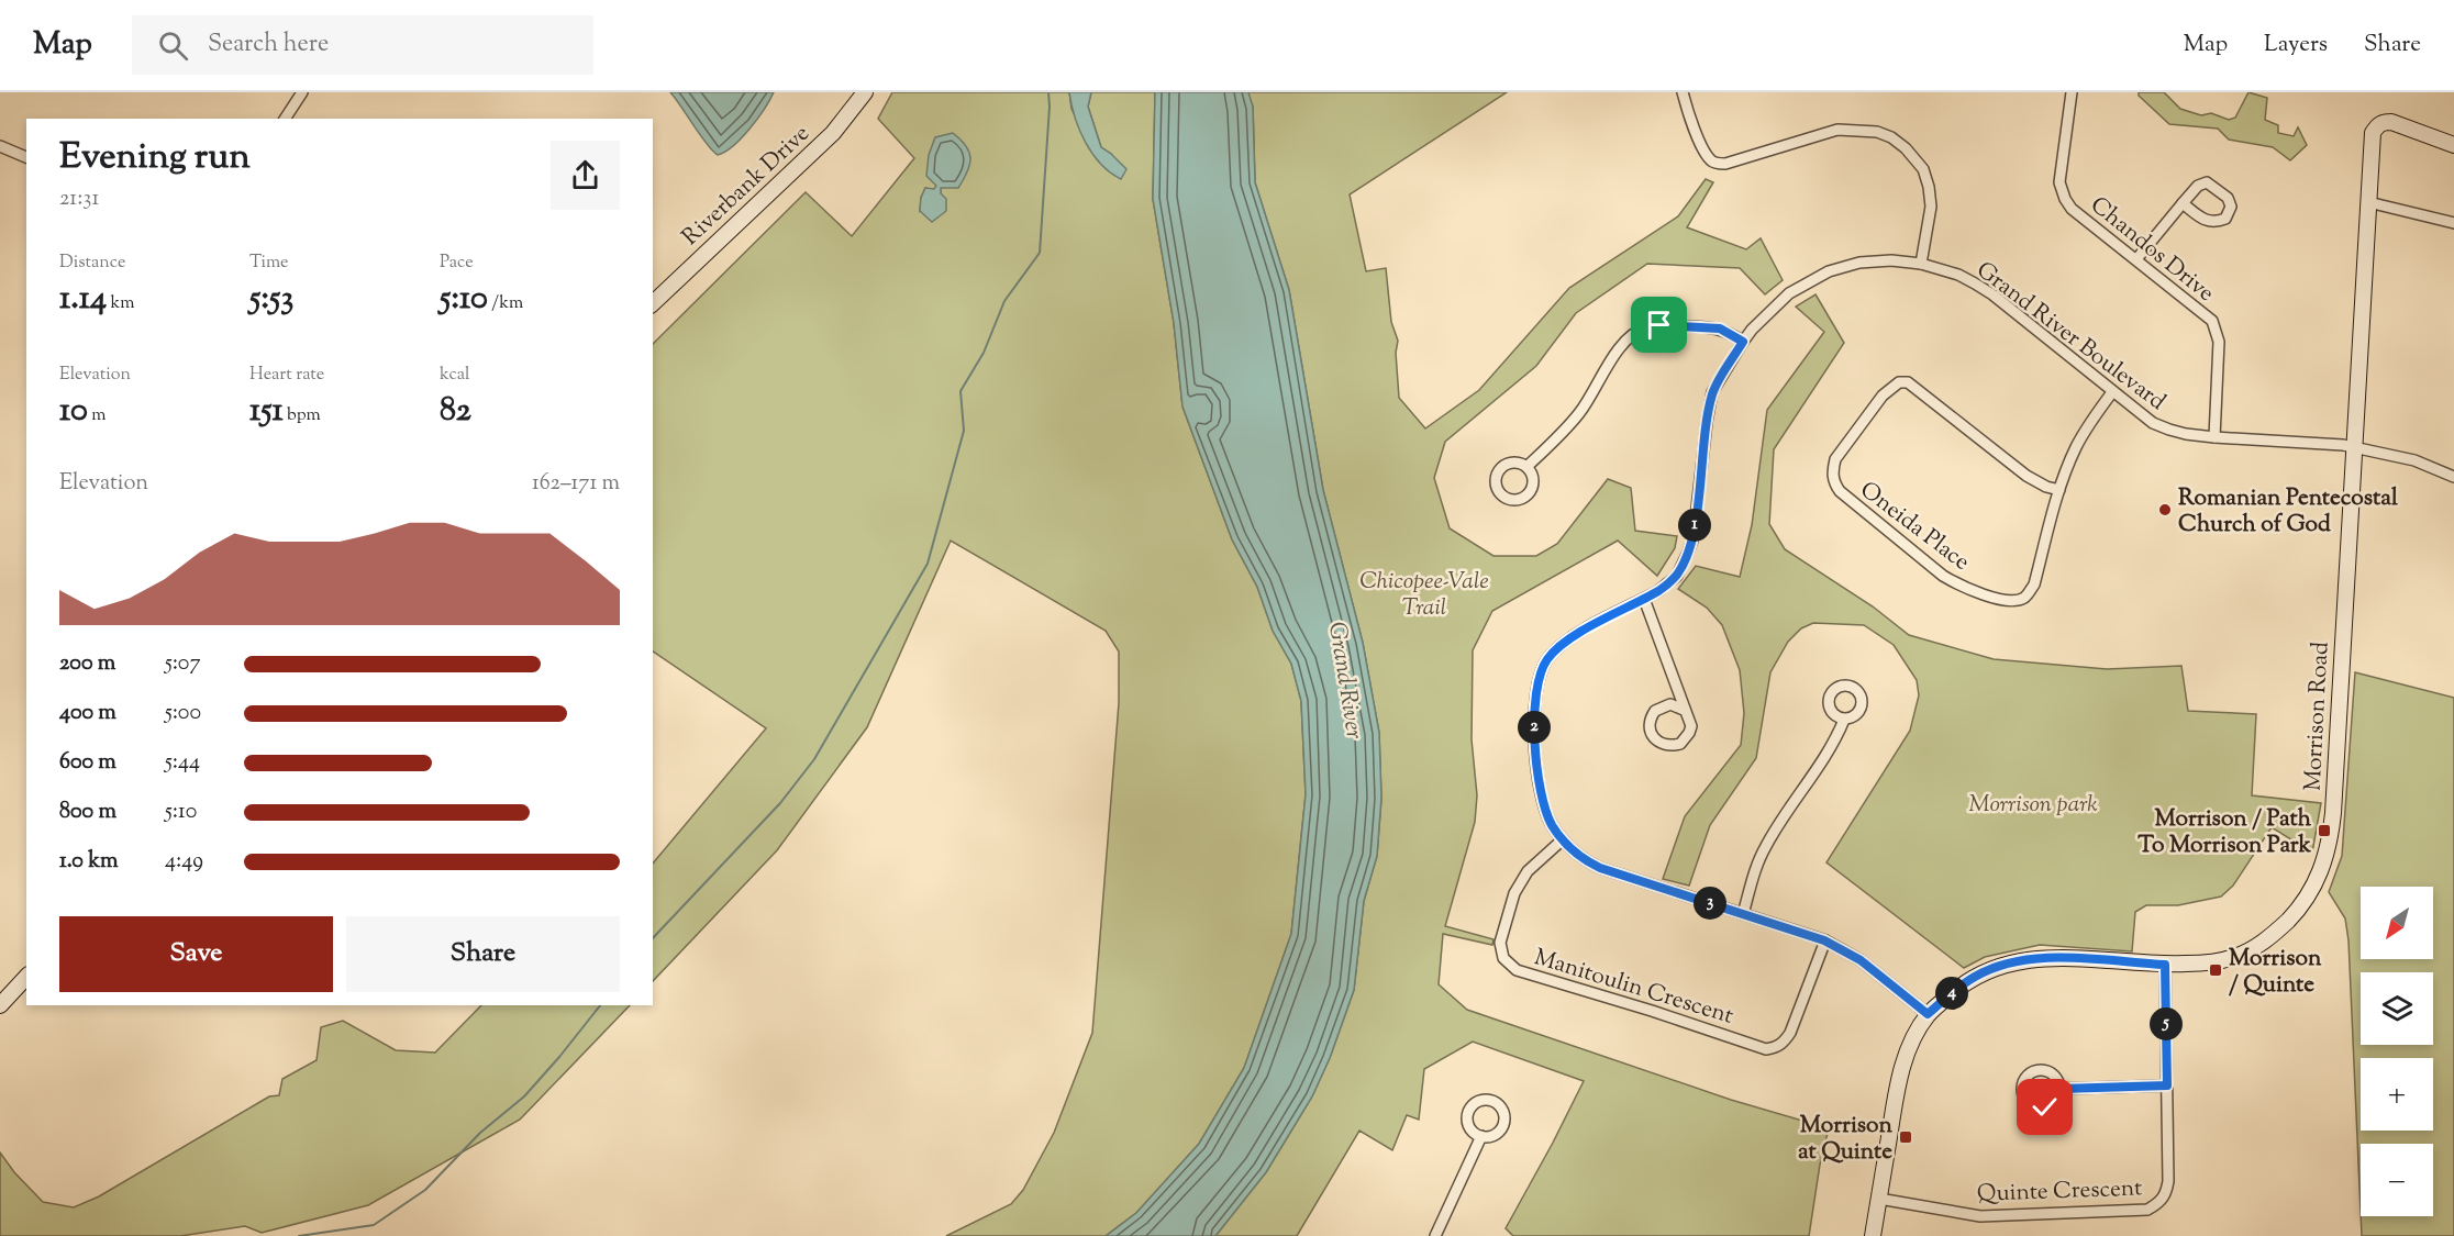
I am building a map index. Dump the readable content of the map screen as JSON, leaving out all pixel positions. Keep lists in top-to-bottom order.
{
  "streets": {
    "street": [
      "Riverbank Drive",
      "Chandos Drive",
      "Grand River Boulevard",
      "Oneida Place",
      "Morrison Road",
      "Manitoulin Crescent",
      "Quinte Crescent"
    ]
  },
  "crossings": [
    ["Chandos Drive", "Grand River Boulevard"],
    ["Grand River Boulevard", "Oneida Place"],
    ["Grand River Boulevard", "Morrison Road"],
    ["Grand River Boulevard", "Manitoulin Crescent"],
    ["Morrison Road", "Quinte Crescent"]
  ],
  "water": ["Grand River"],
  "parks": ["Chicopee-Vale Trail", "Morrison park"],
  "places": {
    "other": ["Romanian Pentecostal Church of God"],
    "transit": ["Morrison / Path To Morrison Park", "Morrison / Quinte", "Morrison at Quinte"]
  },
  "north": "bottom left",
  "page": {
    "header": "Map",
    "search": "Search here",
    "nav": ["Map", "Layers", "Share"],
    "heading": ["Evening run", "21:31"],
    "stats": [
      ["Distance", "1.14 km"],
      ["Time", "5:53"],
      ["Pace", "5:10 /km"],
      ["Elevation", "10 m"],
      ["Heart rate", "151 bpm"],
      ["kcal", "82"]
    ],
    "chart": ["Elevation", "162–171 m"],
    "pins": [
      "1",
      "2",
      "3",
      "4",
      "5"
    ],
    "list": [
      {
        "name": "200 m",
        "note": "5:07"
      },
      {
        "name": "400 m",
        "note": "5:00"
      },
      {
        "name": "600 m",
        "note": "5:44"
      },
      {
        "name": "800 m",
        "note": "5:10"
      },
      {
        "name": "1.0 km",
        "note": "4:49"
      }
    ],
    "map_buttons": ["+", "−"],
    "buttons": ["Save", "Share"]
  }
}
